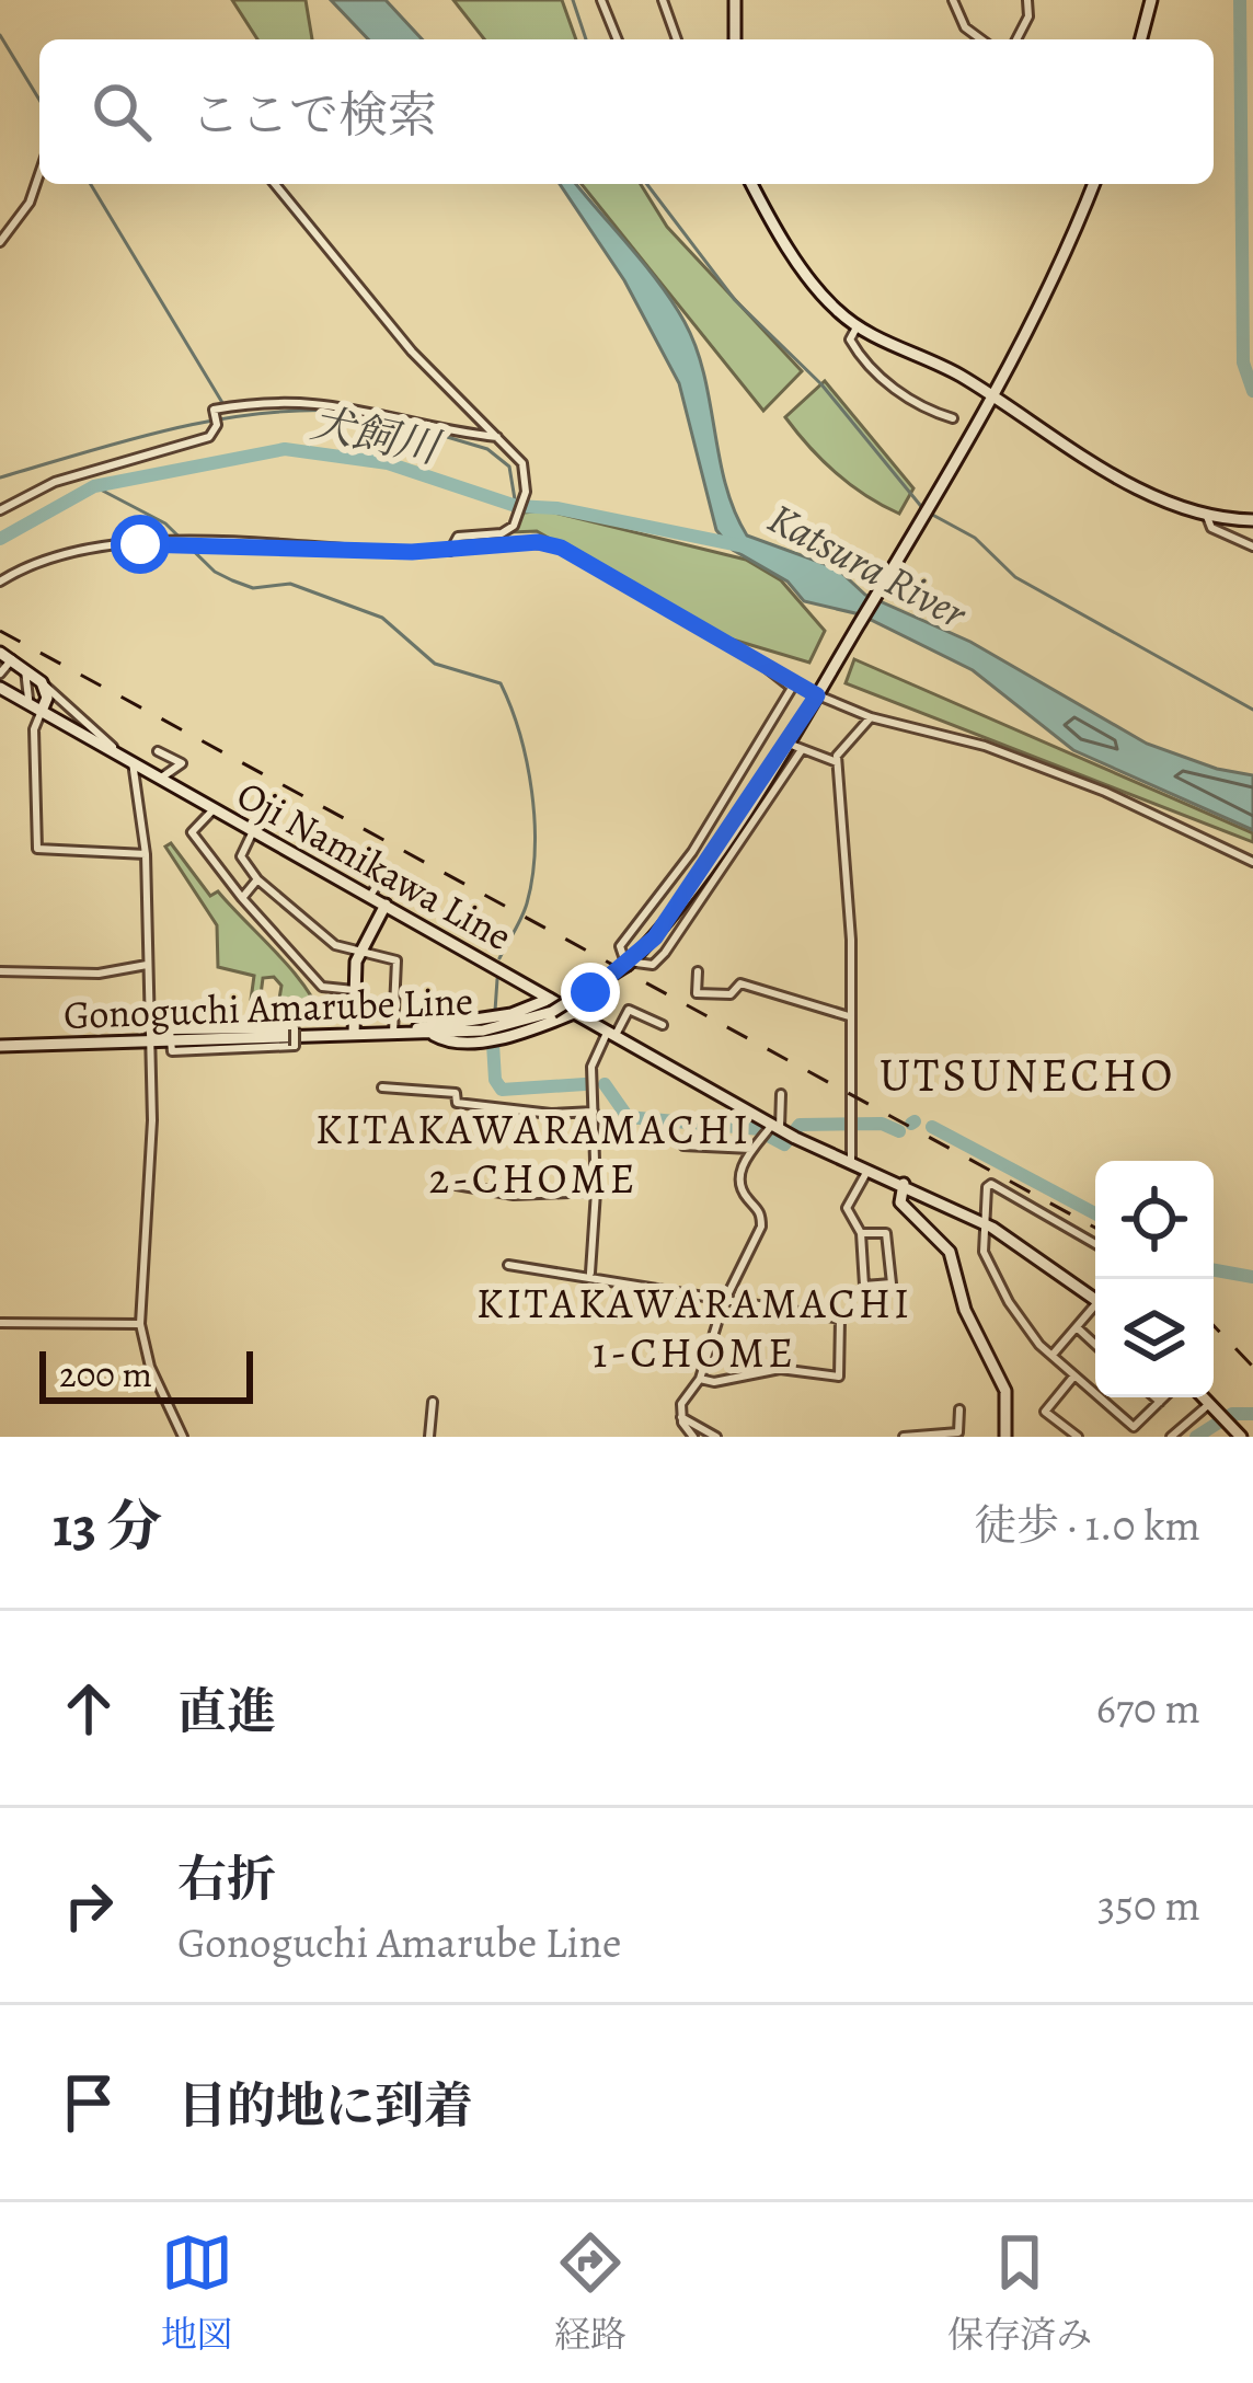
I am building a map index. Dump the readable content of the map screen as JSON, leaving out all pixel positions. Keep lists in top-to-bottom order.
{
  "streets": {
    "main road": ["Oji Namikawa Line", "Gonoguchi Amarube Line"]
  },
  "crossings": [
    ["Oji Namikawa Line", "Gonoguchi Amarube Line"]
  ],
  "districts": ["UTSUNECHO", "KITAKAWARAMACHI 2-CHOME", "KITAKAWARAMACHI 1-CHOME"],
  "water": ["犬飼川", "Katsura River"],
  "scale_bar": "200 m",
  "page": {
    "search": "ここで検索",
    "scale": "200 m",
    "heading": ["13 分", "徒歩 · 1.0 km"],
    "list": [
      ["直進", "670 m"],
      ["右折", "Gonoguchi Amarube Line", "350 m"],
      "目的地に到着"
    ],
    "nav": ["地図", "経路", "保存済み"]
  }
}
